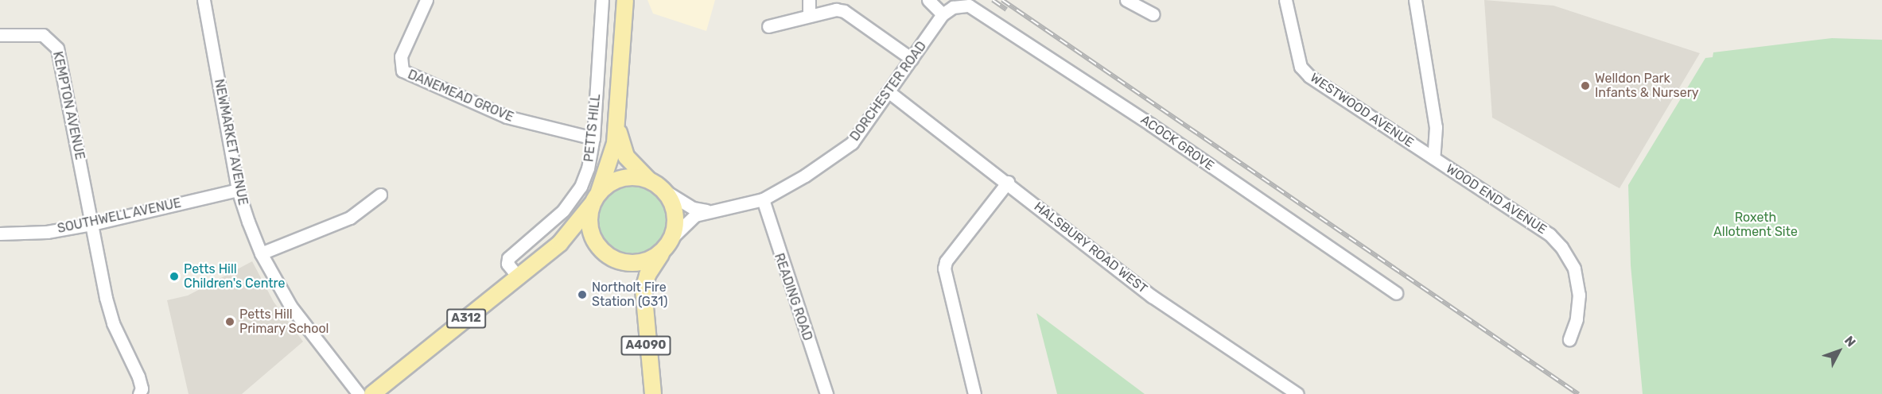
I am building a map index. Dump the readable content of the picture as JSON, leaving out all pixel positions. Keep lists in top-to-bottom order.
{
  "streets": {
    "main road": ["PETTS HILL", "A312", "A4090"],
    "street": [
      "DORCHESTER ROAD",
      "DANEMEAD GROVE",
      "KEMPTON AVENUE",
      "WESTWOOD AVENUE",
      "NEWMARKET AVENUE",
      "ACOCK GROVE",
      "WOOD END AVENUE",
      "SOUTHWELL AVENUE",
      "HALSBURY ROAD WEST",
      "READING ROAD"
    ]
  },
  "crossings": [
    ["DORCHESTER ROAD", "PETTS HILL"],
    ["DORCHESTER ROAD", "ACOCK GROVE"],
    ["DORCHESTER ROAD", "HALSBURY ROAD WEST"],
    ["DORCHESTER ROAD", "READING ROAD"],
    ["DORCHESTER ROAD", "A4090"],
    ["DANEMEAD GROVE", "PETTS HILL"],
    ["KEMPTON AVENUE", "SOUTHWELL AVENUE"],
    ["WESTWOOD AVENUE", "WOOD END AVENUE"],
    ["PETTS HILL", "A4090"],
    ["NEWMARKET AVENUE", "SOUTHWELL AVENUE"]
  ],
  "parks": ["Roxeth Allotment Site"],
  "places": [
    "Welldon Park Infants & Nursery",
    "Petts Hill Children's Centre",
    "Northolt Fire Station (G31)",
    "Petts Hill Primary School"
  ],
  "north": "top right"
}
